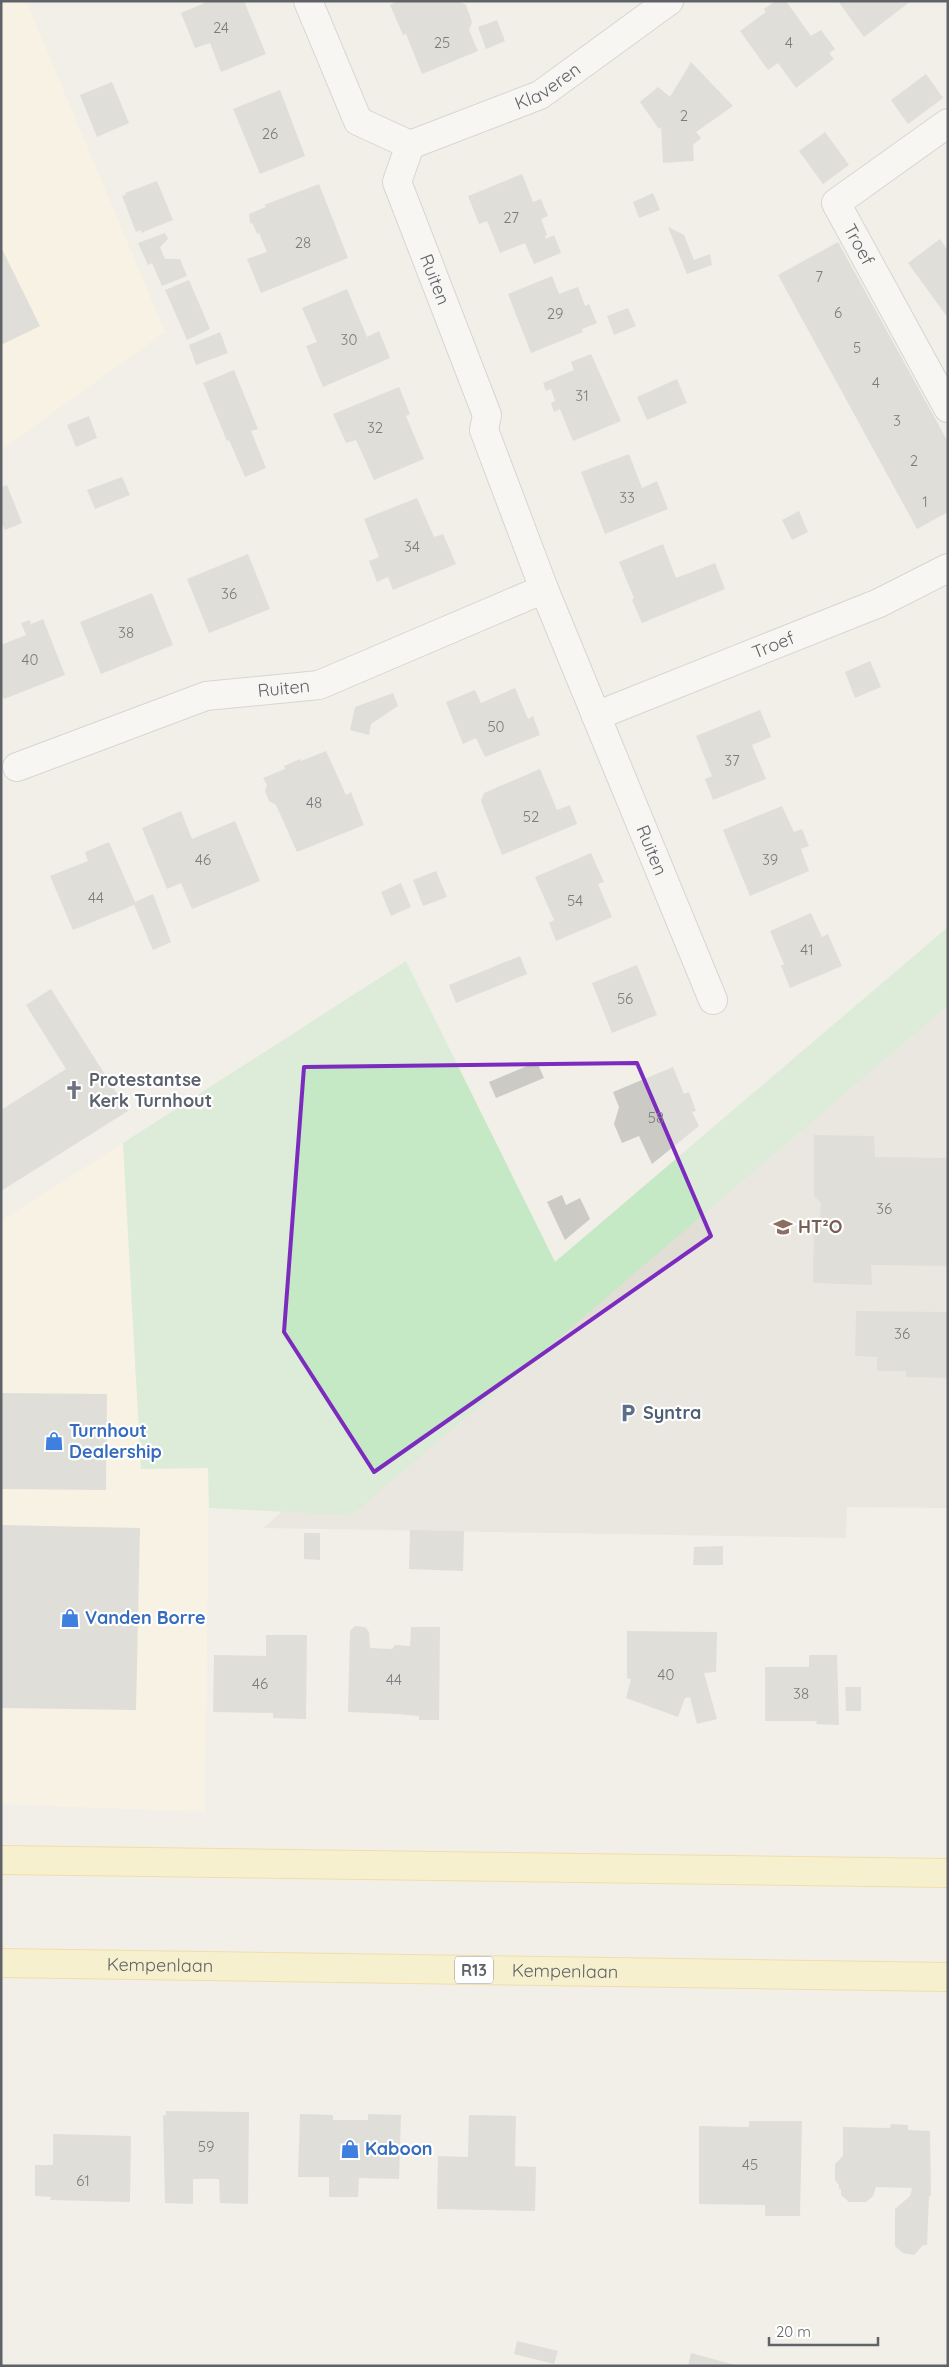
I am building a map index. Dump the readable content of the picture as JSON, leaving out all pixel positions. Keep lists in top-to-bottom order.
{
  "streets": {
    "main road": ["Kempenlaan", "R13"],
    "street": ["Klaveren", "Troef", "Ruiten"]
  },
  "crossings": [
    ["Klaveren", "Ruiten"],
    ["Troef", "Ruiten"]
  ],
  "places": {
    "church": ["Protestantse Kerk Turnhout"],
    "school or university": ["HT²O"],
    "parking": ["Syntra"],
    "shop": ["Turnhout Dealership", "Vanden Borre", "Kaboon"]
  },
  "house_numbers": [
    "24",
    "25",
    "4",
    "2",
    "26",
    "27",
    "28",
    "7",
    "6",
    "29",
    "30",
    "5",
    "4",
    "31",
    "3",
    "32",
    "2",
    "33",
    "1",
    "34",
    "36",
    "38",
    "40",
    "50",
    "37",
    "48",
    "52",
    "46",
    "39",
    "44",
    "54",
    "41",
    "56",
    "58",
    "36",
    "36",
    "40",
    "44",
    "46",
    "38",
    "59",
    "45",
    "61"
  ],
  "scale_bar": "20 m"
}
